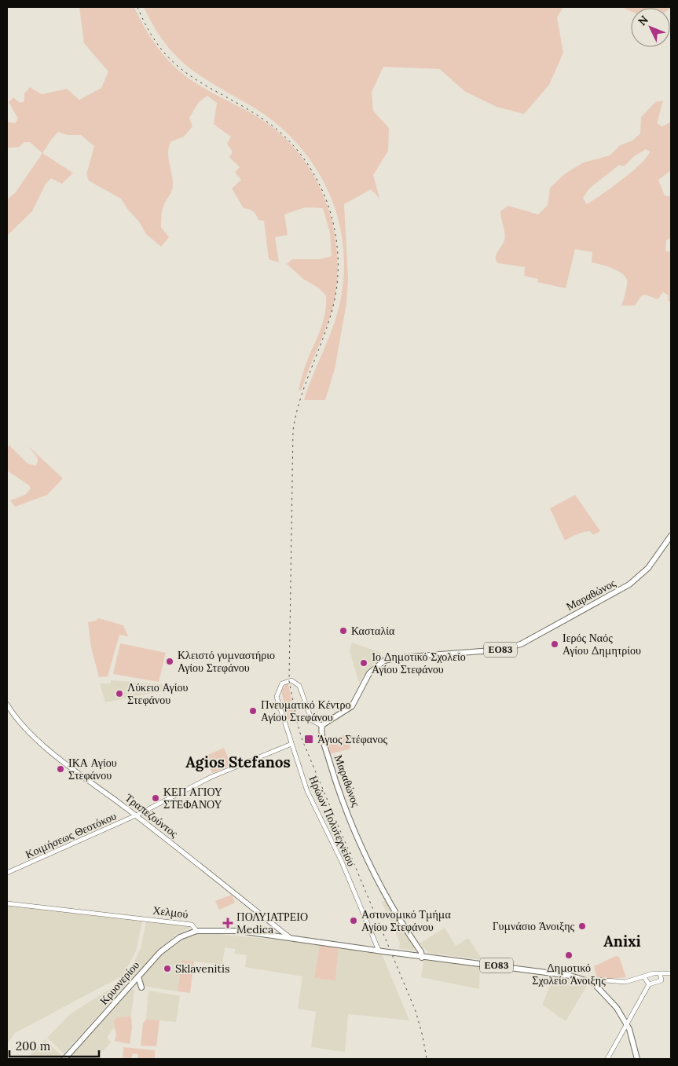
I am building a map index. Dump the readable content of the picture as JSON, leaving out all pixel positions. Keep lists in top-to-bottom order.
{
  "streets": {
    "main road": [
      "Μαραθώνος",
      "ΕΟ83",
      "Τραπεζούντος",
      "Χελμού",
      "Κρυονερίου"
    ],
    "street": ["Ηρώων Πολυτεχνείου", "Κοιμήσεως Θεοτόκου"]
  },
  "crossings": [
    ["Μαραθώνος", "ΕΟ83"],
    ["Μαραθώνος", "Ηρώων Πολυτεχνείου"],
    ["Μαραθώνος", "Χελμού"],
    ["ΕΟ83", "Χελμού"],
    ["Τραπεζούντος", "Κοιμήσεως Θεοτόκου"],
    ["Τραπεζούντος", "Χελμού"],
    ["Ηρώων Πολυτεχνείου", "Κοιμήσεως Θεοτόκου"],
    ["Ηρώων Πολυτεχνείου", "Χελμού"],
    ["Χελμού", "Κρυονερίου"]
  ],
  "districts": ["Agios Stefanos", "Anixi"],
  "places": {
    "other": [
      "Κασταλία",
      "Ιερός Ναός Αγίου Δημητρίου",
      "Κλειστό γυμναστήριο Αγίου Στεφάνου",
      "1ο Δημοτικό Σχολείο Αγίου Στεφάνου",
      "Λύκειο Αγίου Στεφάνου",
      "Πνευματικό Κέντρο Αγίου Στεφάνου",
      "ΙΚΑ Αγίου Στεφάνου",
      "ΚΕΠ ΑΓΙΟΥ ΣΤΕΦΑΝΟΥ",
      "Αστυνομικό Τμήμα Αγίου Στεφάνου",
      "Γυμνάσιο Άνοιξης",
      "Δημοτικό Σχολείο Άνοιξης",
      "Sklavenitis"
    ],
    "transit": ["Άγιος Στέφανος"],
    "health": ["ΠΟΛΥΙΑΤΡΕΙΟ Medica"]
  },
  "scale_bar": "200 m",
  "north": "top left"
}
